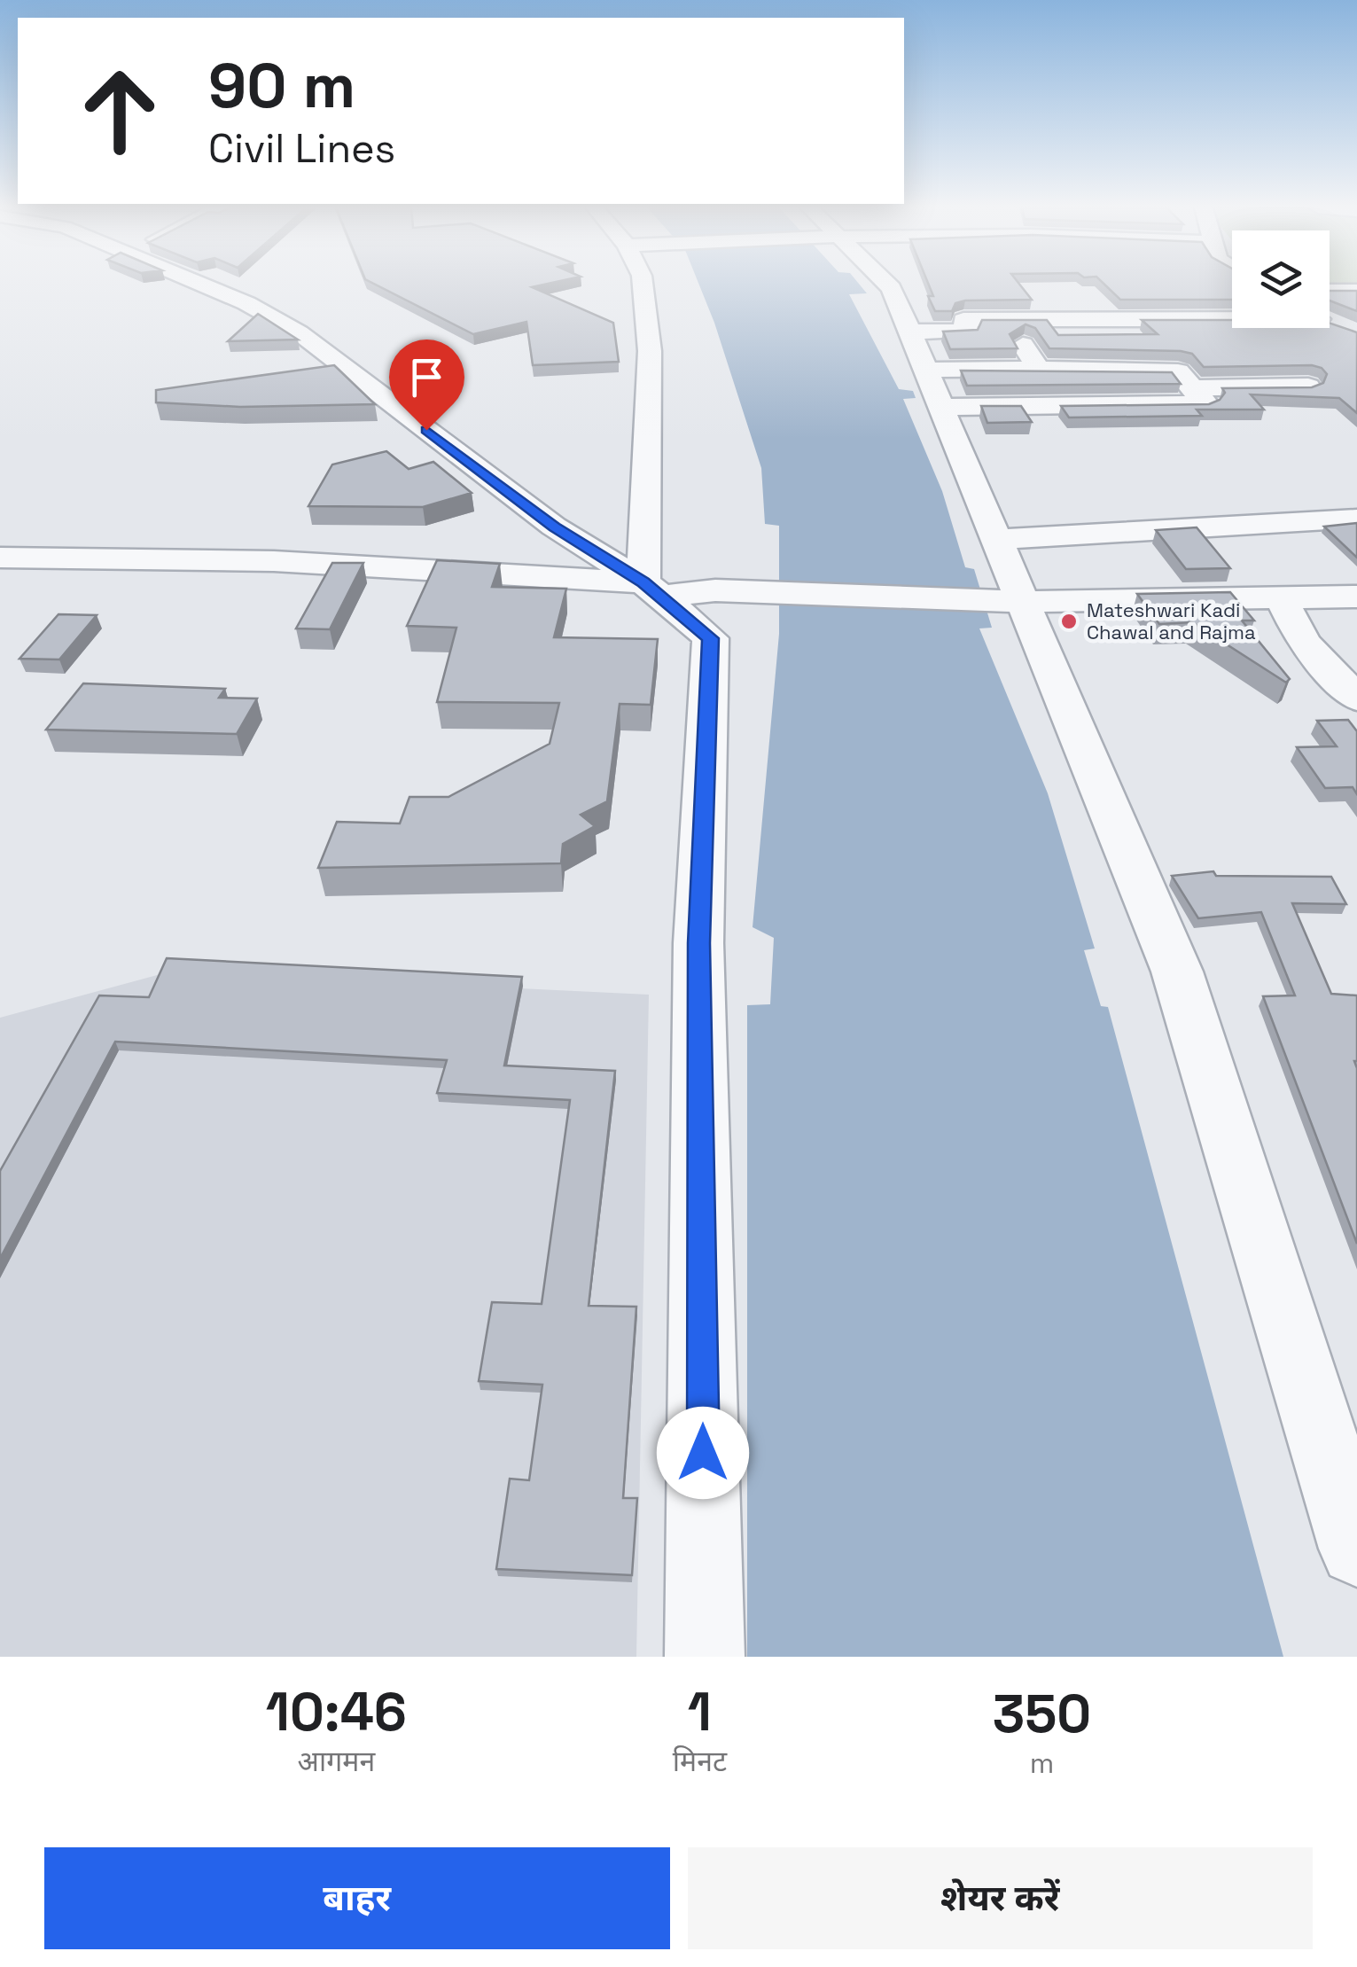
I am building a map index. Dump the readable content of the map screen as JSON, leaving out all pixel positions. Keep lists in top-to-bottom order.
{
  "places": ["Mateshwari Kadi Chawal and Rajma"],
  "page": {
    "turn": ["90 m", "Civil Lines"],
    "eta": [
      "10:46",
      "आगमन",
      "1",
      "मिनट",
      "350",
      "m"
    ],
    "buttons": ["बाहर", "शेयर करें"]
  }
}
